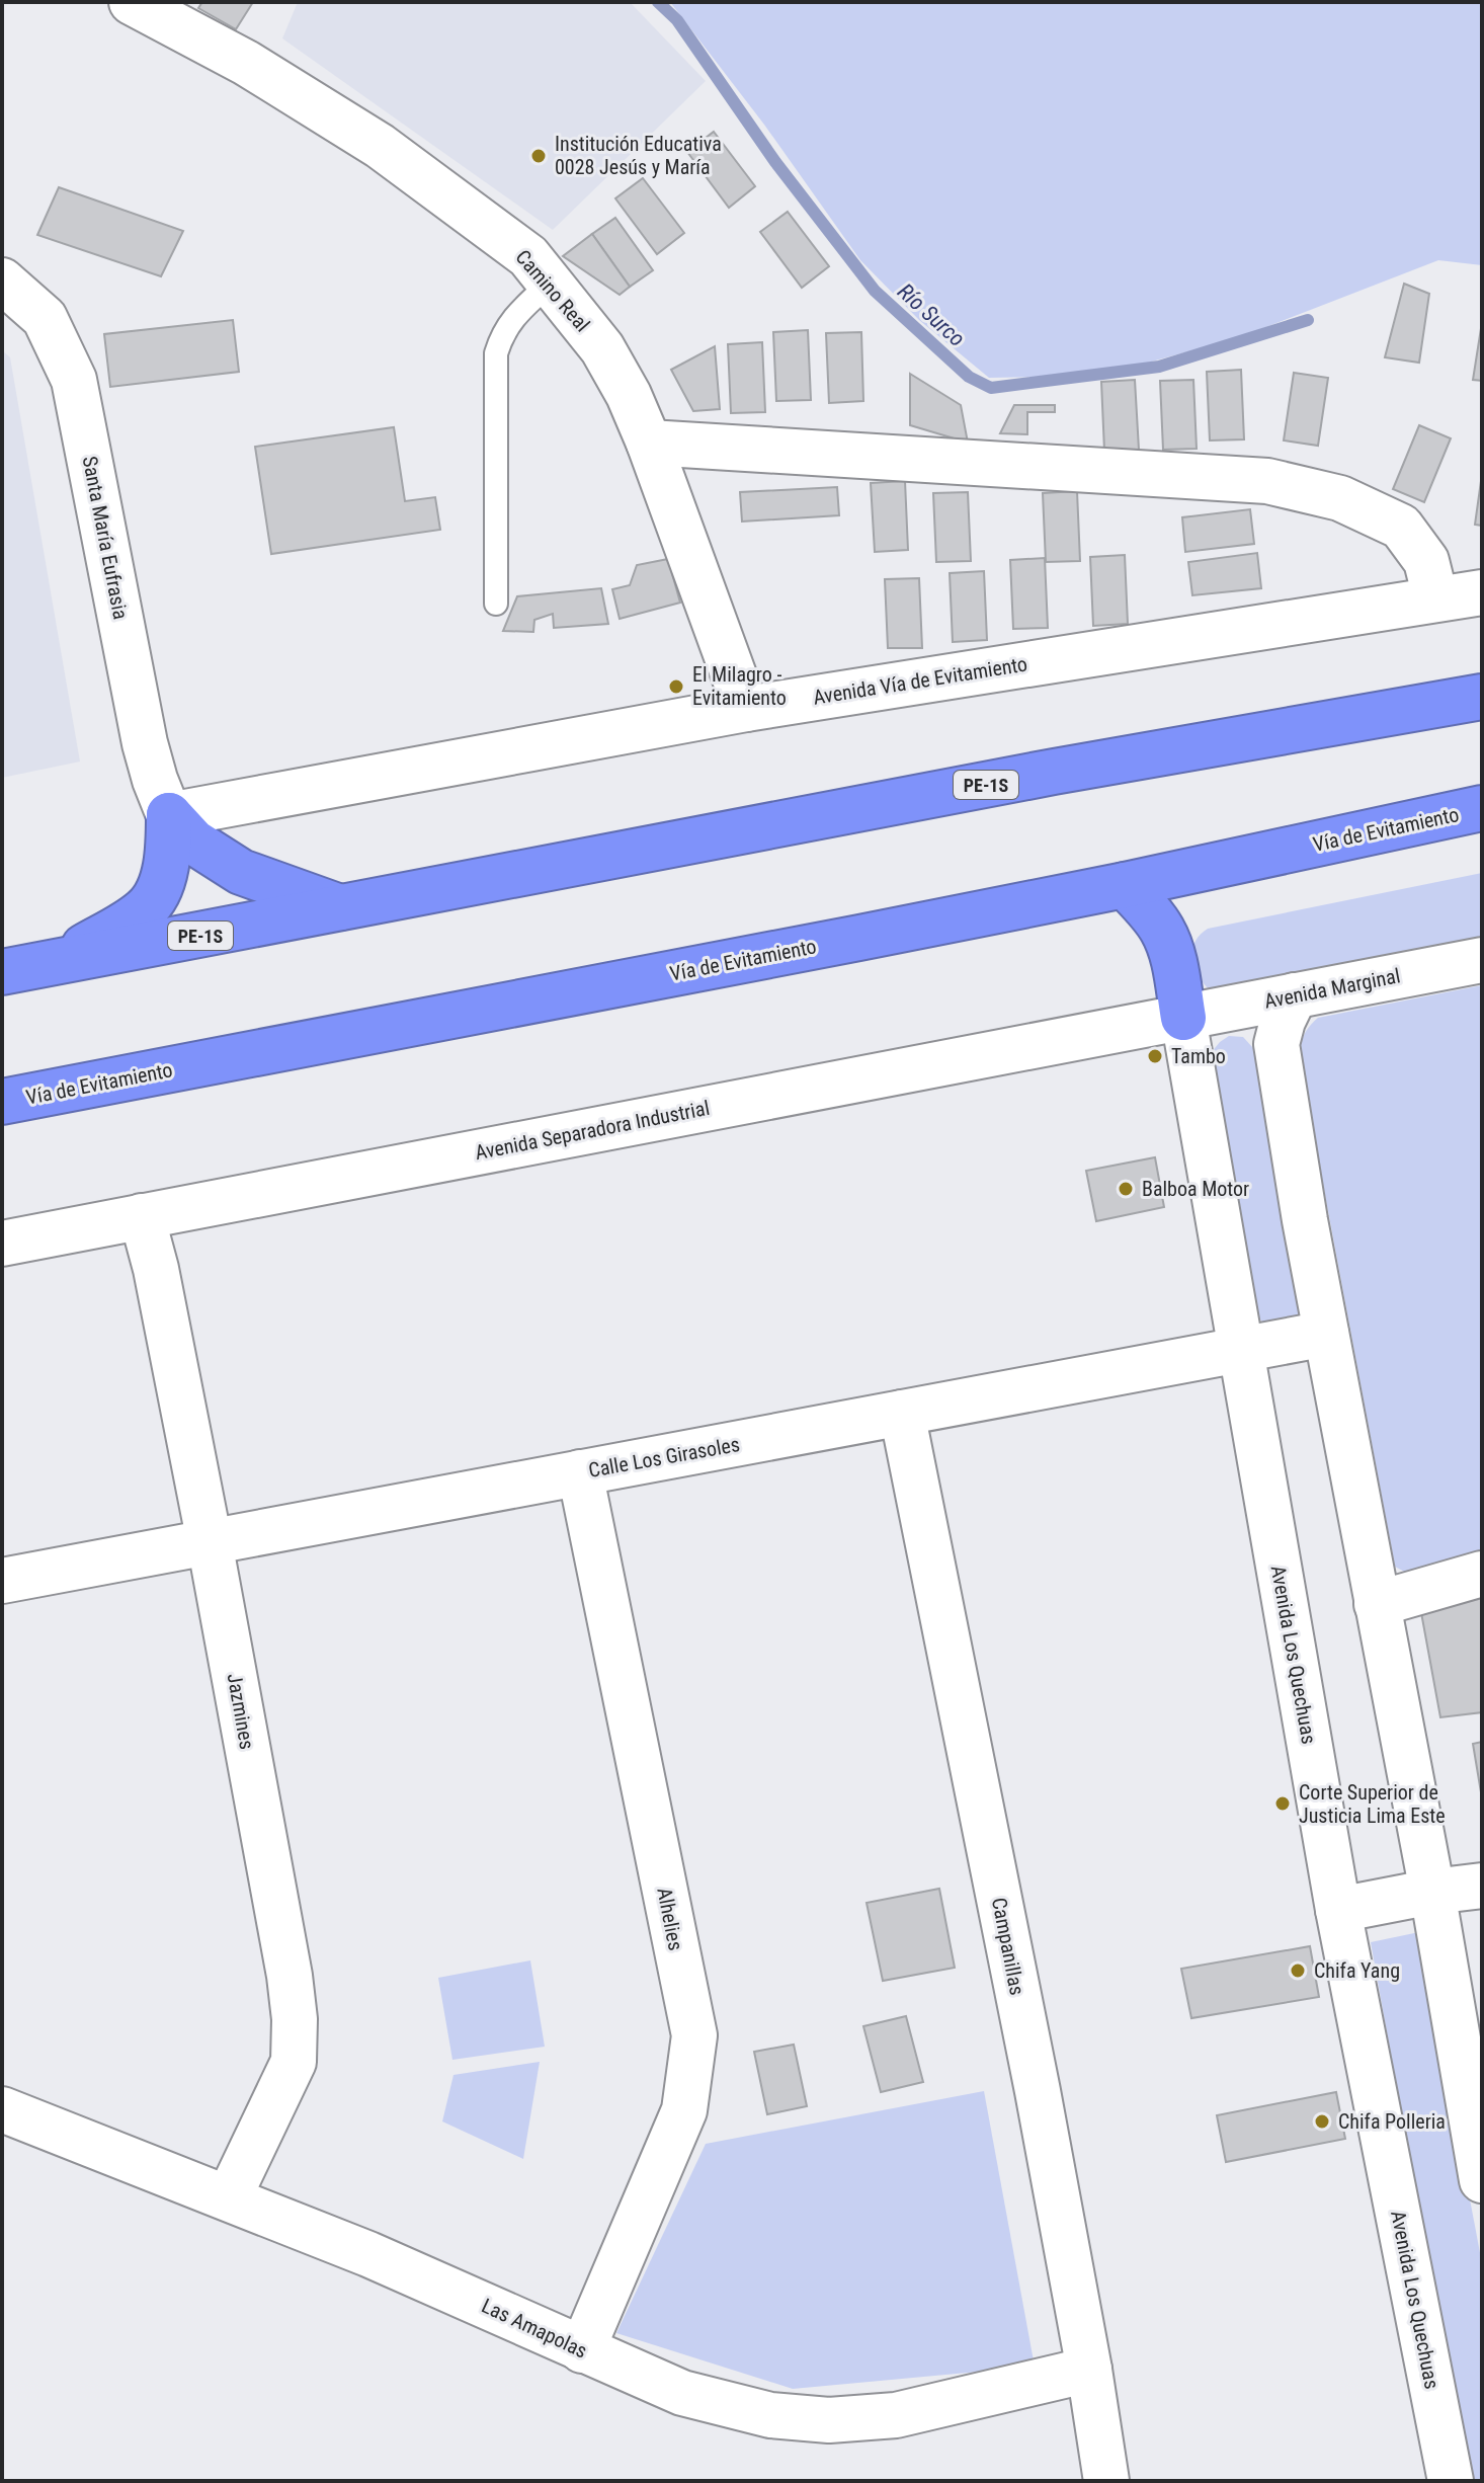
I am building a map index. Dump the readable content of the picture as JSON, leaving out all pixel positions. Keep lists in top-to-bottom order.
{
  "streets": {
    "highway": ["PE-1S", "Vía de Evitamiento"],
    "street": [
      "Camino Real",
      "Santa María Eufrasia",
      "Avenida Vía de Evitamiento",
      "Avenida Marginal",
      "Avenida Separadora Industrial",
      "Calle Los Girasoles",
      "Avenida Los Quechuas",
      "Jazmines",
      "Alhelies",
      "Campanillas",
      "Las Amapolas"
    ]
  },
  "crossings": [
    ["Camino Real", "Avenida Vía de Evitamiento"],
    ["Santa María Eufrasia", "Avenida Vía de Evitamiento"],
    ["Avenida Marginal", "Avenida Separadora Industrial"],
    ["Avenida Marginal", "Avenida Los Quechuas"],
    ["Avenida Separadora Industrial", "Avenida Los Quechuas"],
    ["Avenida Separadora Industrial", "Jazmines"],
    ["Calle Los Girasoles", "Avenida Los Quechuas"],
    ["Calle Los Girasoles", "Jazmines"],
    ["Calle Los Girasoles", "Alhelies"],
    ["Calle Los Girasoles", "Campanillas"],
    ["Jazmines", "Las Amapolas"],
    ["Alhelies", "Las Amapolas"],
    ["Campanillas", "Las Amapolas"]
  ],
  "water": ["Río Surco"],
  "places": [
    "Institución Educativa 0028 Jesús y María",
    "El Milagro - Evitamiento",
    "Tambo",
    "Balboa Motor",
    "Corte Superior de Justicia Lima Este",
    "Chifa Yang",
    "Chifa Polleria"
  ]
}
